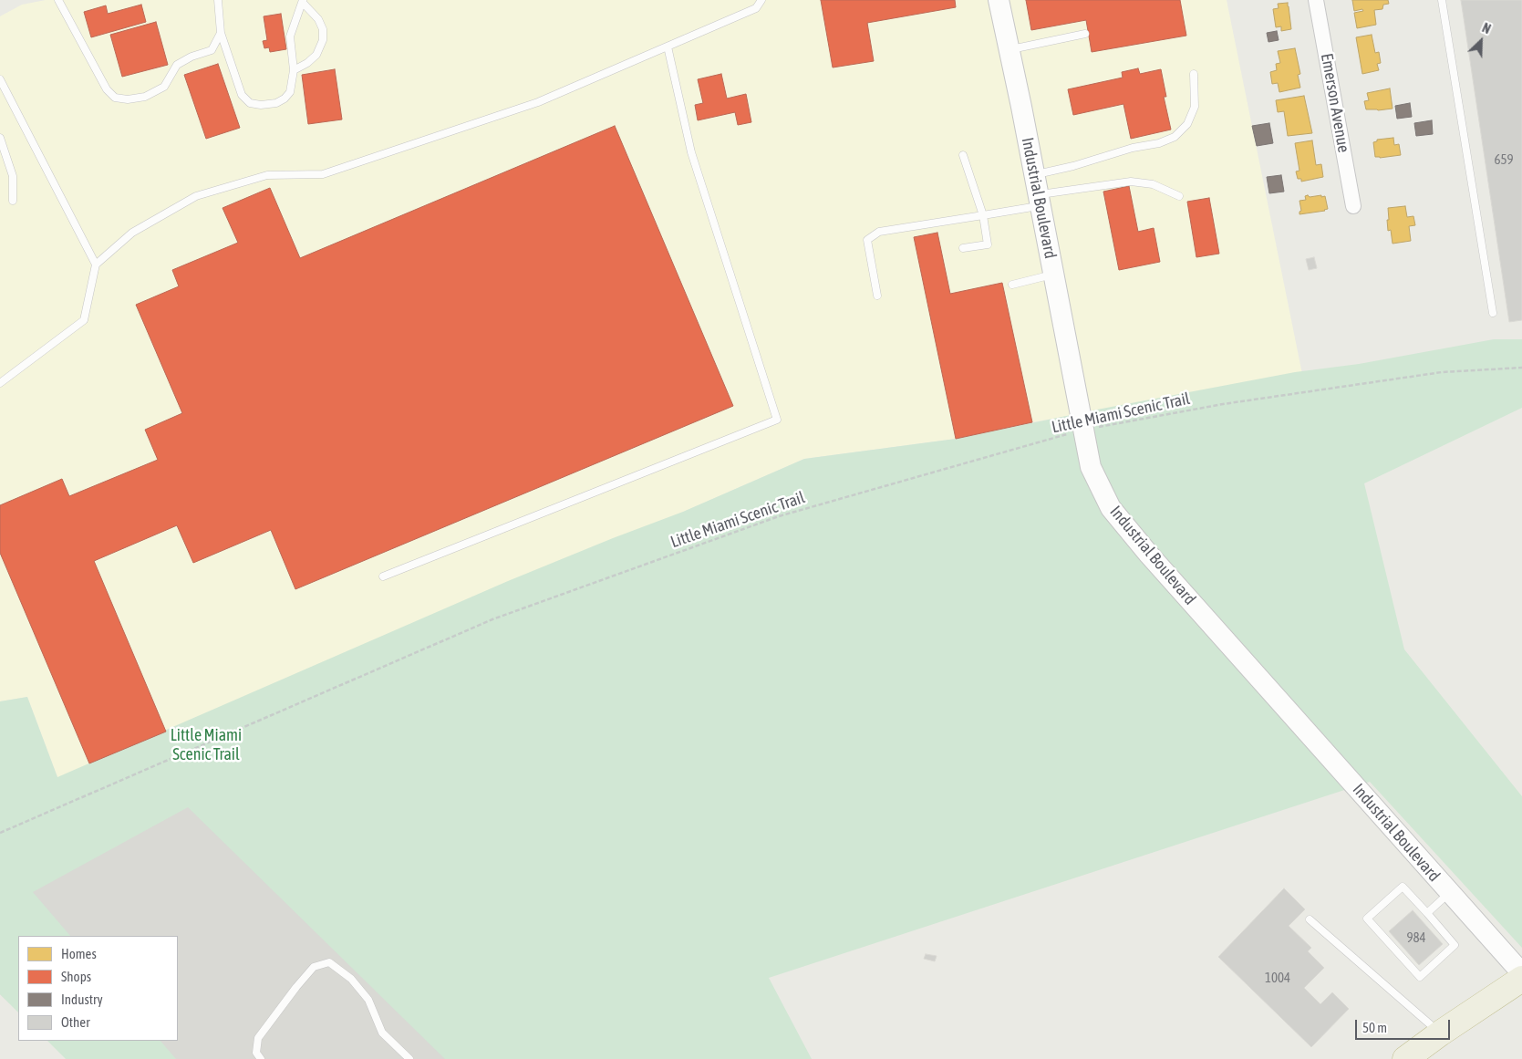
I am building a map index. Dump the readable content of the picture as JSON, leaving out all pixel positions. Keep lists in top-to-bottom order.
{
  "streets": {
    "street": ["Emerson Avenue", "Industrial Boulevard"],
    "path": ["Little Miami Scenic Trail"]
  },
  "crossings": [
    ["Industrial Boulevard", "Little Miami Scenic Trail"]
  ],
  "parks": ["Little Miami Scenic Trail"],
  "house_numbers": ["659", "984", "1004"],
  "legend": [
    "Homes",
    "Shops",
    "Industry",
    "Other"
  ],
  "scale_bar": "50 m",
  "north": "top right"
}
